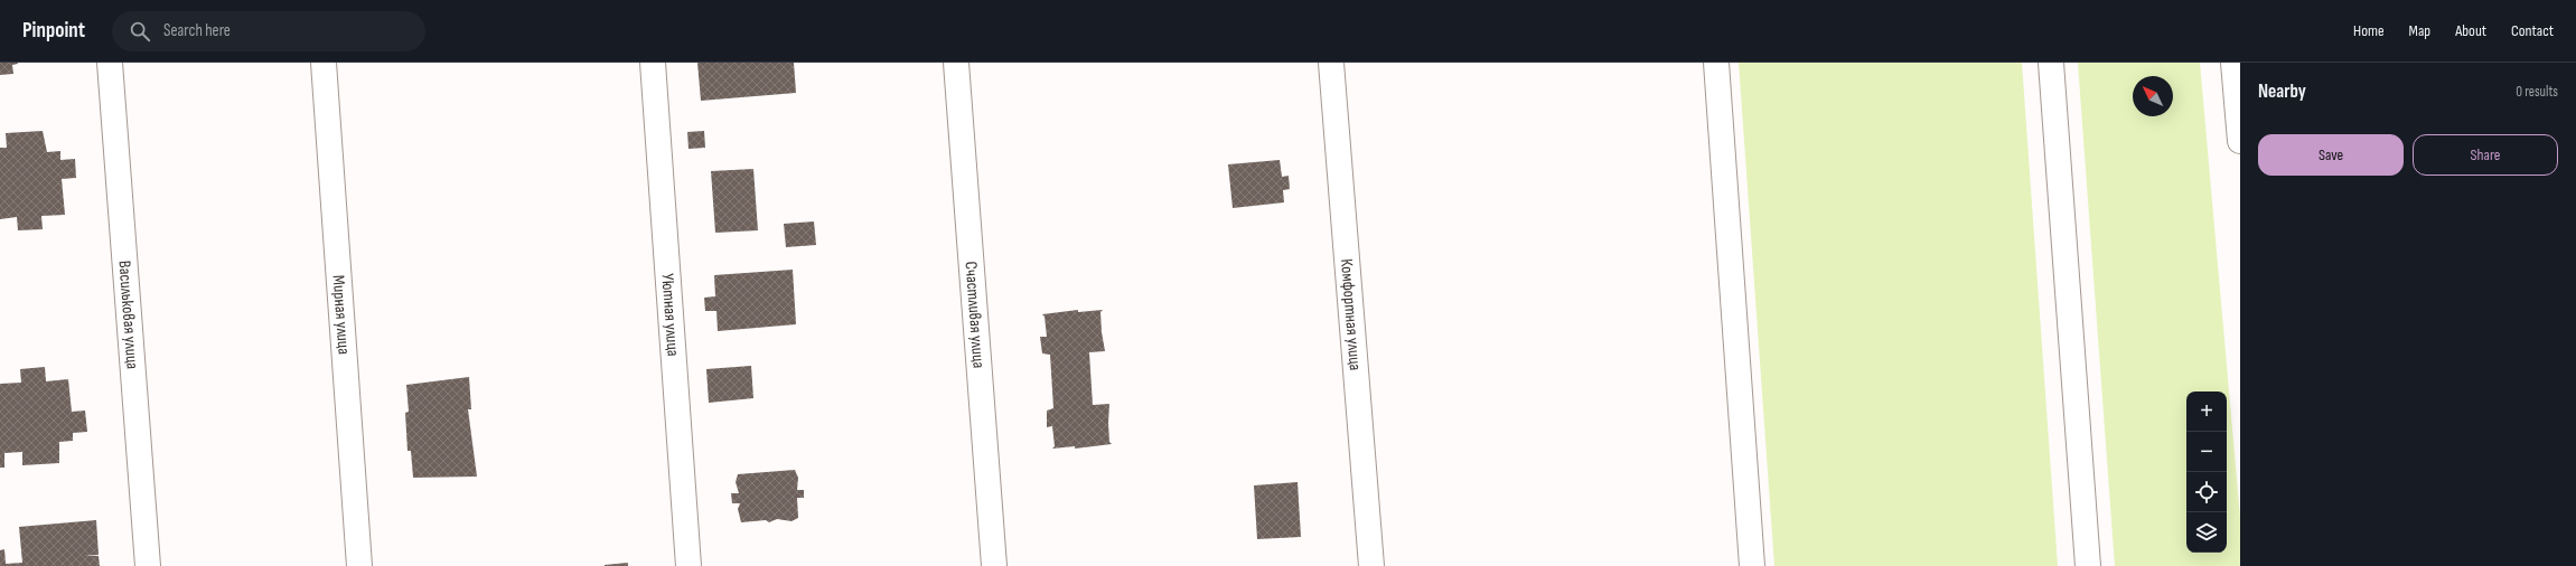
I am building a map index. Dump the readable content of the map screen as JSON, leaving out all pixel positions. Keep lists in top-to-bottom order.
{
  "streets": {
    "street": [
      "Васильковая улица",
      "Мирная улица",
      "Уютная улица",
      "Счастливая улица",
      "Комфортная улица"
    ]
  },
  "north": "top left",
  "page": {
    "header": "Pinpoint",
    "search": "Search here",
    "nav": [
      "Home",
      "Map",
      "About",
      "Contact"
    ],
    "heading": ["Nearby", "0 results"],
    "buttons": ["Save", "Share"],
    "map_buttons": ["+", "−"]
  }
}
